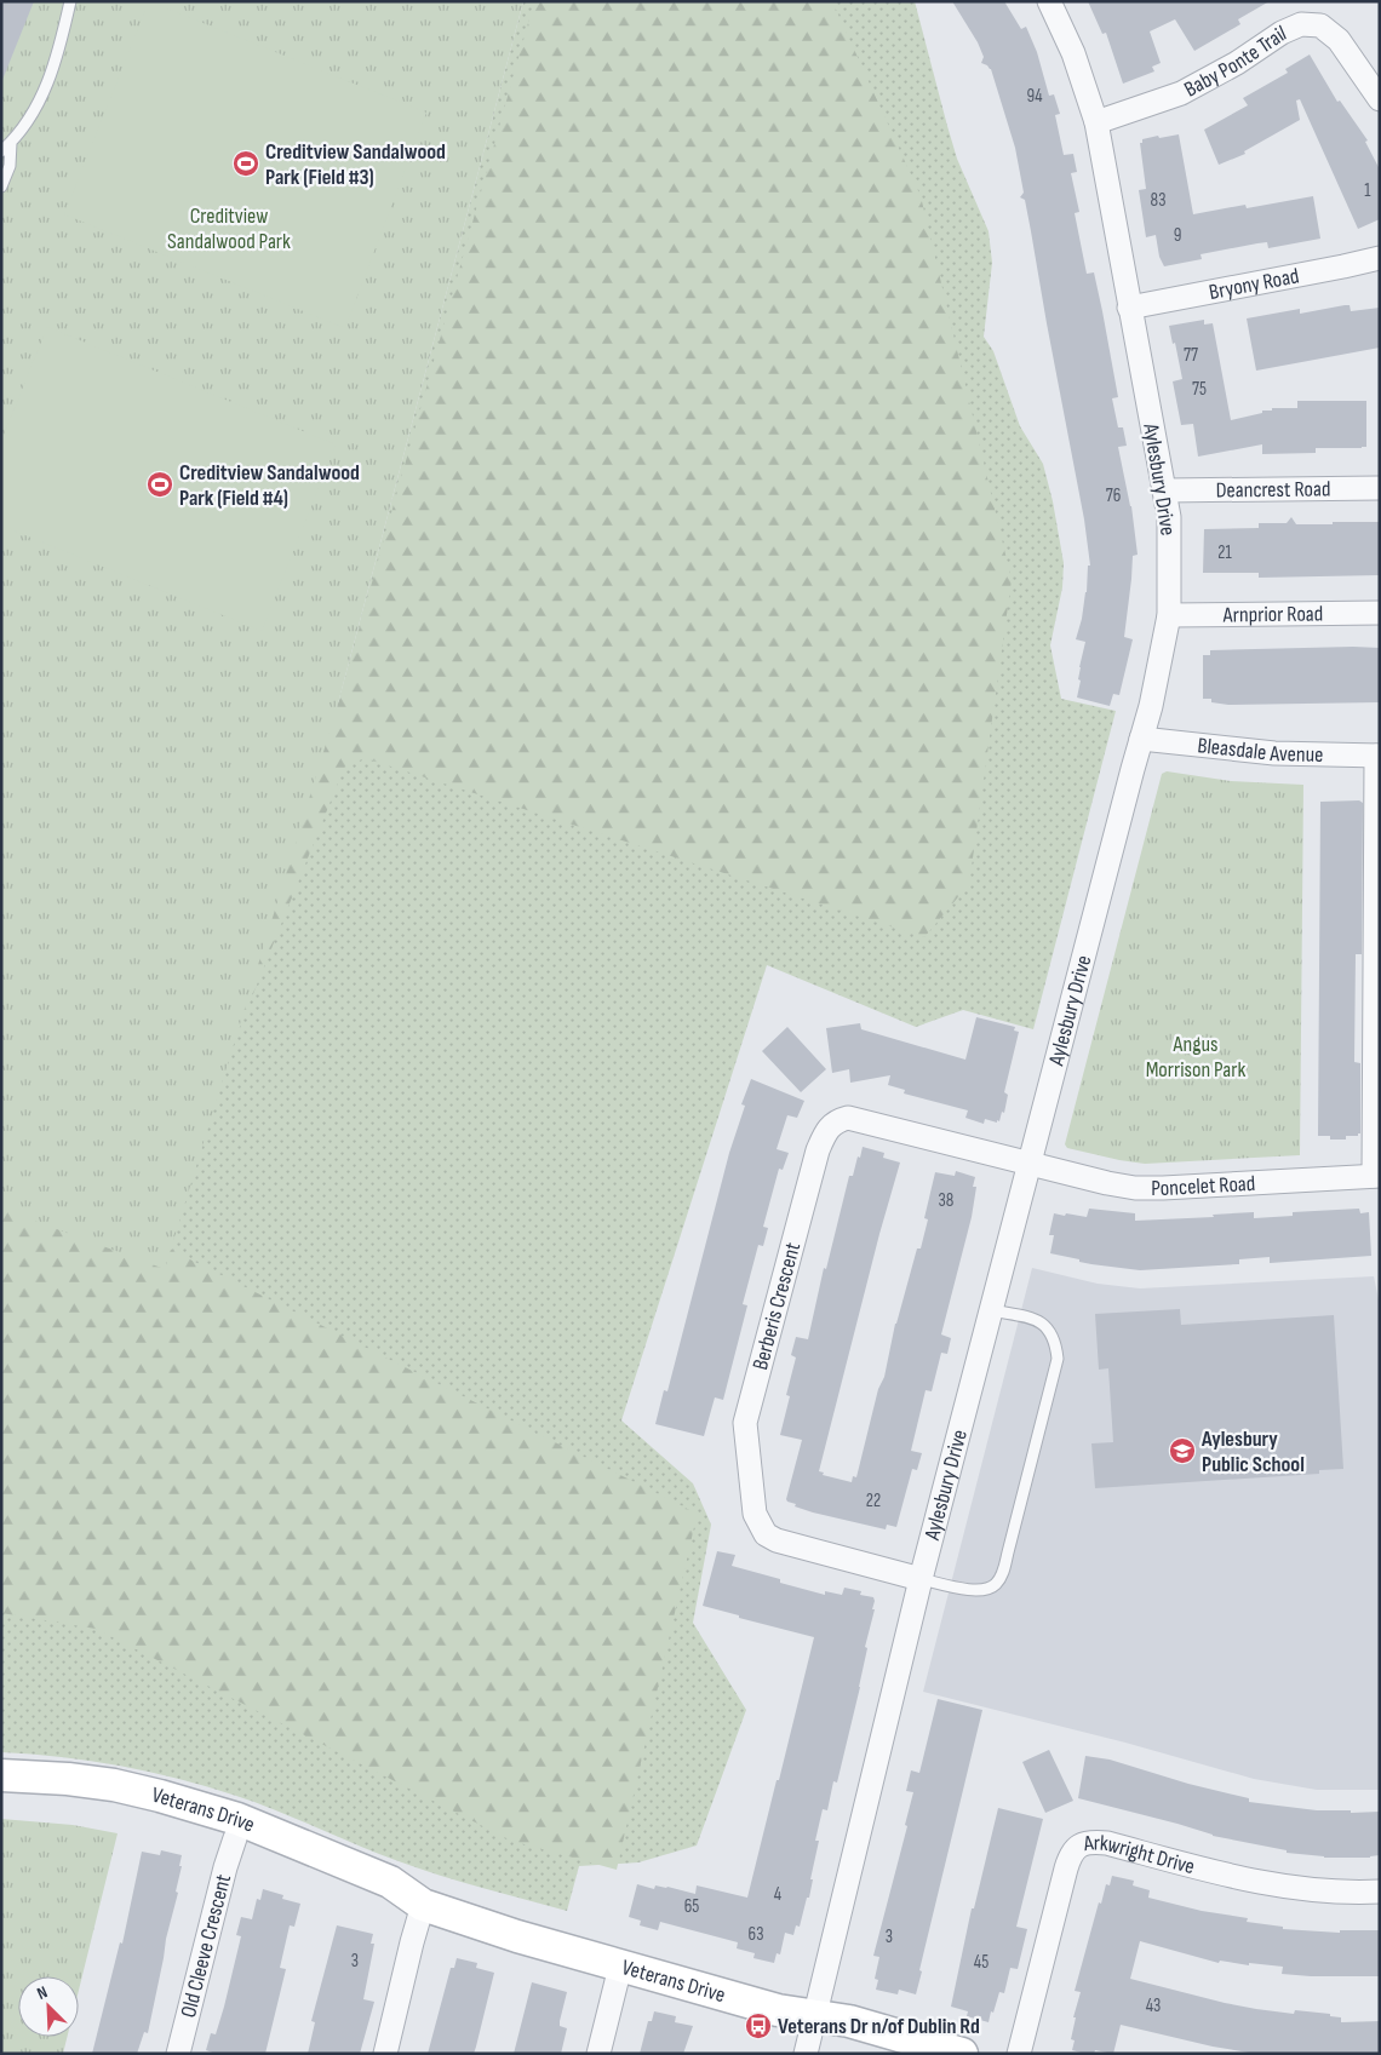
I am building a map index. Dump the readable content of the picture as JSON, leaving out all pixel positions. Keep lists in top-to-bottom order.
{
  "streets": {
    "street": [
      "Baby Ponte Trail",
      "Bryony Road",
      "Aylesbury Drive",
      "Deancrest Road",
      "Arnprior Road",
      "Bleasdale Avenue",
      "Poncelet Road",
      "Berberis Crescent",
      "Veterans Drive",
      "Arkwright Drive",
      "Old Cleeve Crescent"
    ]
  },
  "crossings": [
    ["Baby Ponte Trail", "Aylesbury Drive"],
    ["Bryony Road", "Aylesbury Drive"],
    ["Aylesbury Drive", "Deancrest Road"],
    ["Aylesbury Drive", "Arnprior Road"],
    ["Aylesbury Drive", "Bleasdale Avenue"],
    ["Aylesbury Drive", "Poncelet Road"],
    ["Aylesbury Drive", "Berberis Crescent"],
    ["Aylesbury Drive", "Veterans Drive"],
    ["Poncelet Road", "Berberis Crescent"],
    ["Veterans Drive", "Old Cleeve Crescent"]
  ],
  "parks": ["Creditview Sandalwood Park", "Angus Morrison Park"],
  "places": {
    "sports": ["Creditview Sandalwood Park (Field #3)", "Creditview Sandalwood Park (Field #4)"],
    "school or university": ["Aylesbury Public School"],
    "bus stop": ["Veterans Dr n/of Dublin Rd"]
  },
  "house_numbers": [
    "94",
    "1",
    "83",
    "9",
    "77",
    "75",
    "76",
    "21",
    "38",
    "22",
    "4",
    "65",
    "63",
    "3",
    "3",
    "45",
    "43"
  ],
  "north": "top left"
}
